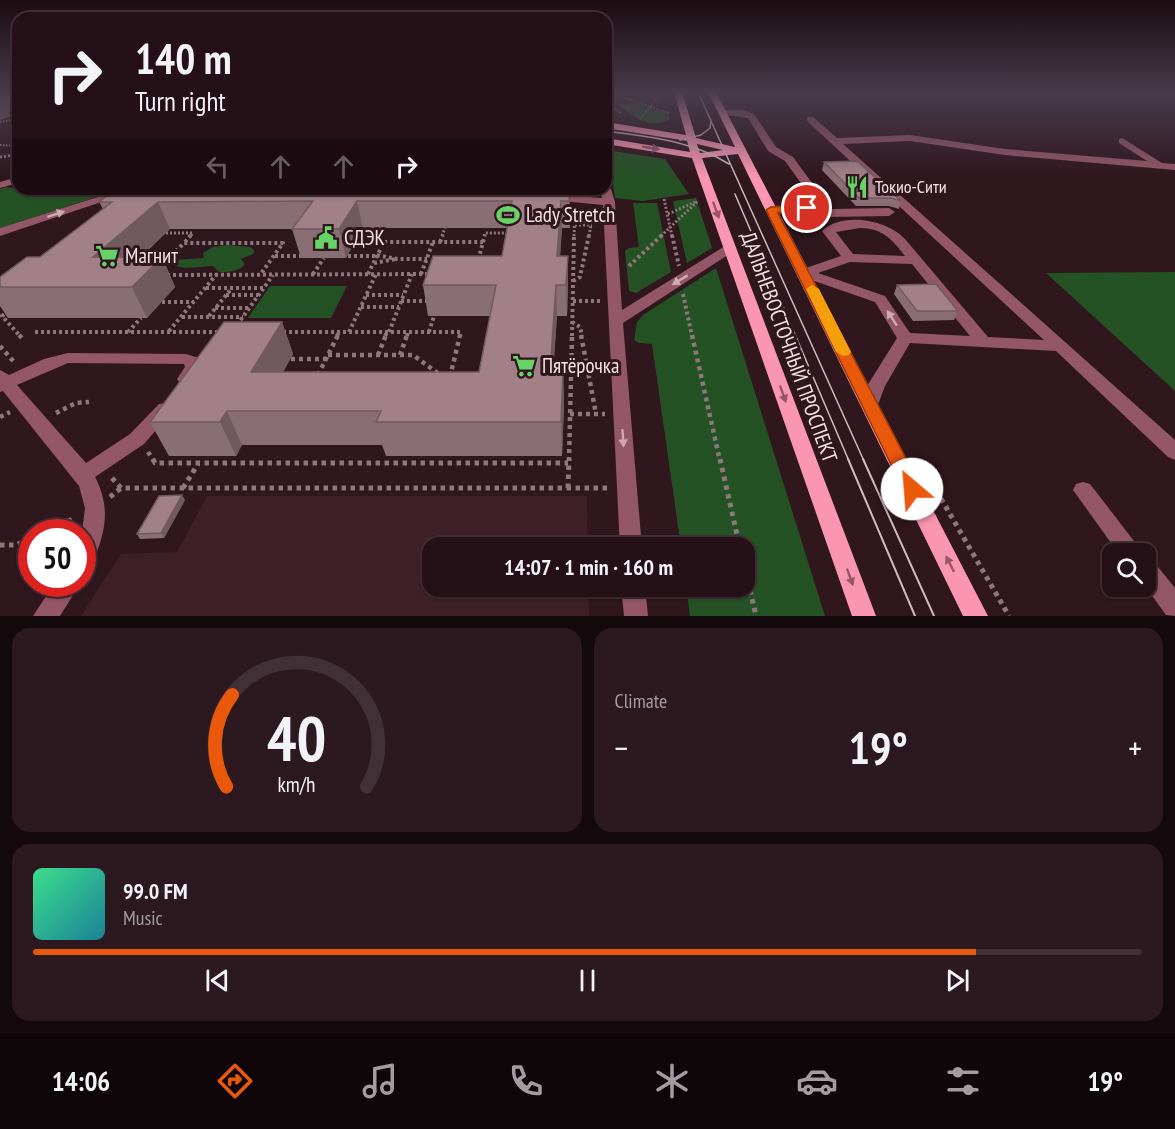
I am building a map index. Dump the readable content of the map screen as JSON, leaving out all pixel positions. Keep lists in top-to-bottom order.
{
  "streets": {
    "main road": ["ДАЛЬНЕВОСТОЧНЫЙ ПРОСПЕКТ"]
  },
  "places": {
    "restaurant": ["Токио-Сити"],
    "sports": ["Lady Stretch"],
    "public building": ["СДЭК"],
    "supermarket": ["Магнит", "Пятёрочка"]
  },
  "page": {
    "turn": ["140 m", "Turn right"],
    "limit": "50",
    "trip": "14:07 · 1 min · 160 m",
    "tile": "Climate",
    "heat": ["−", "19°", "+"],
    "song": ["99.0 FM", "Music"],
    "tabs": ["14:06", "19°"],
    "gauge": ["40", "km/h"]
  }
}
